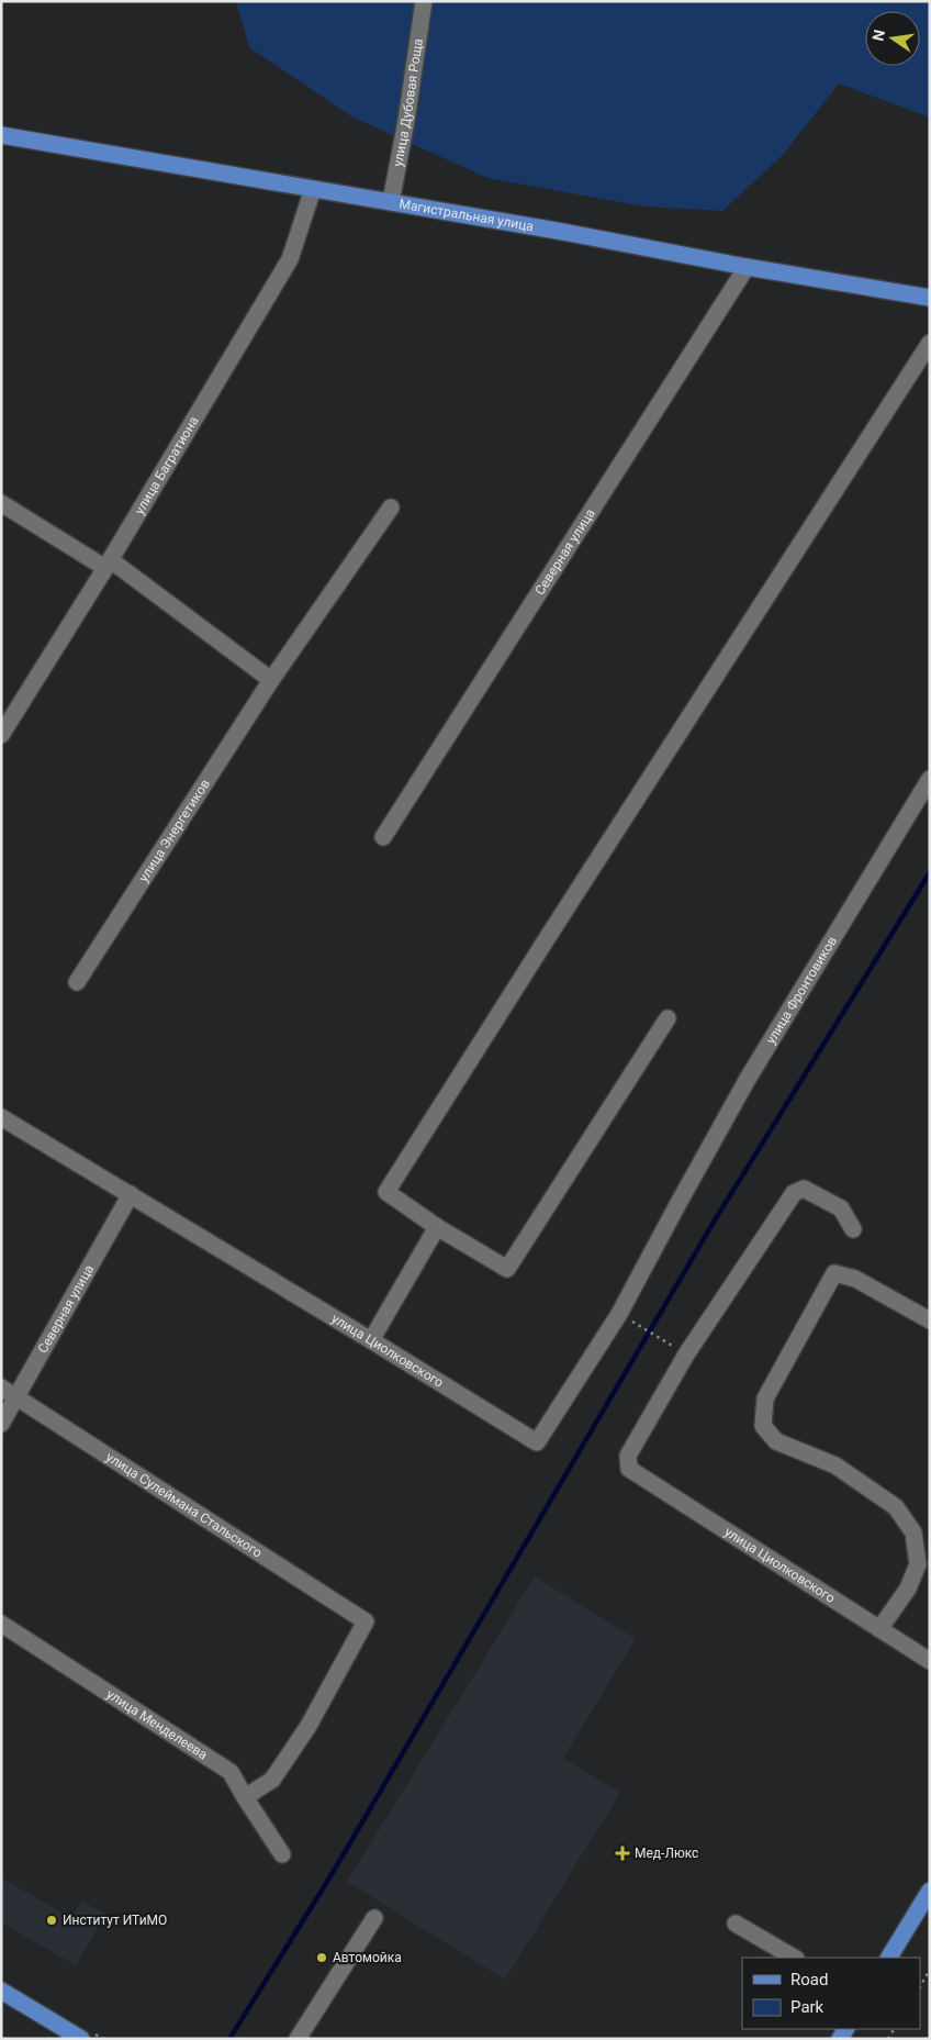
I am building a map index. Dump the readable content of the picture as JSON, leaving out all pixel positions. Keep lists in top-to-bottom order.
{
  "streets": {
    "main road": ["Магистральная улица"],
    "street": [
      "улица Дубовая Роща",
      "улица Багратиона",
      "Северная улица",
      "улица Энергетиков",
      "улица Фронтовиков",
      "улица Циолковского",
      "улица Сулеймана Стальского",
      "улица Менделеева"
    ]
  },
  "crossings": [
    ["улица Дубовая Роща", "Магистральная улица"],
    ["Магистральная улица", "улица Багратиона"],
    ["Магистральная улица", "Северная улица"],
    ["Северная улица", "улица Циолковского"],
    ["Северная улица", "улица Сулеймана Стальского"],
    ["улица Фронтовиков", "улица Циолковского"],
    ["улица Сулеймана Стальского", "улица Менделеева"]
  ],
  "places": {
    "health": ["Мед-Люкс"],
    "other": ["Институт ИТиМО", "Автомойка"]
  },
  "legend": ["Road", "Park"],
  "north": "left"
}
